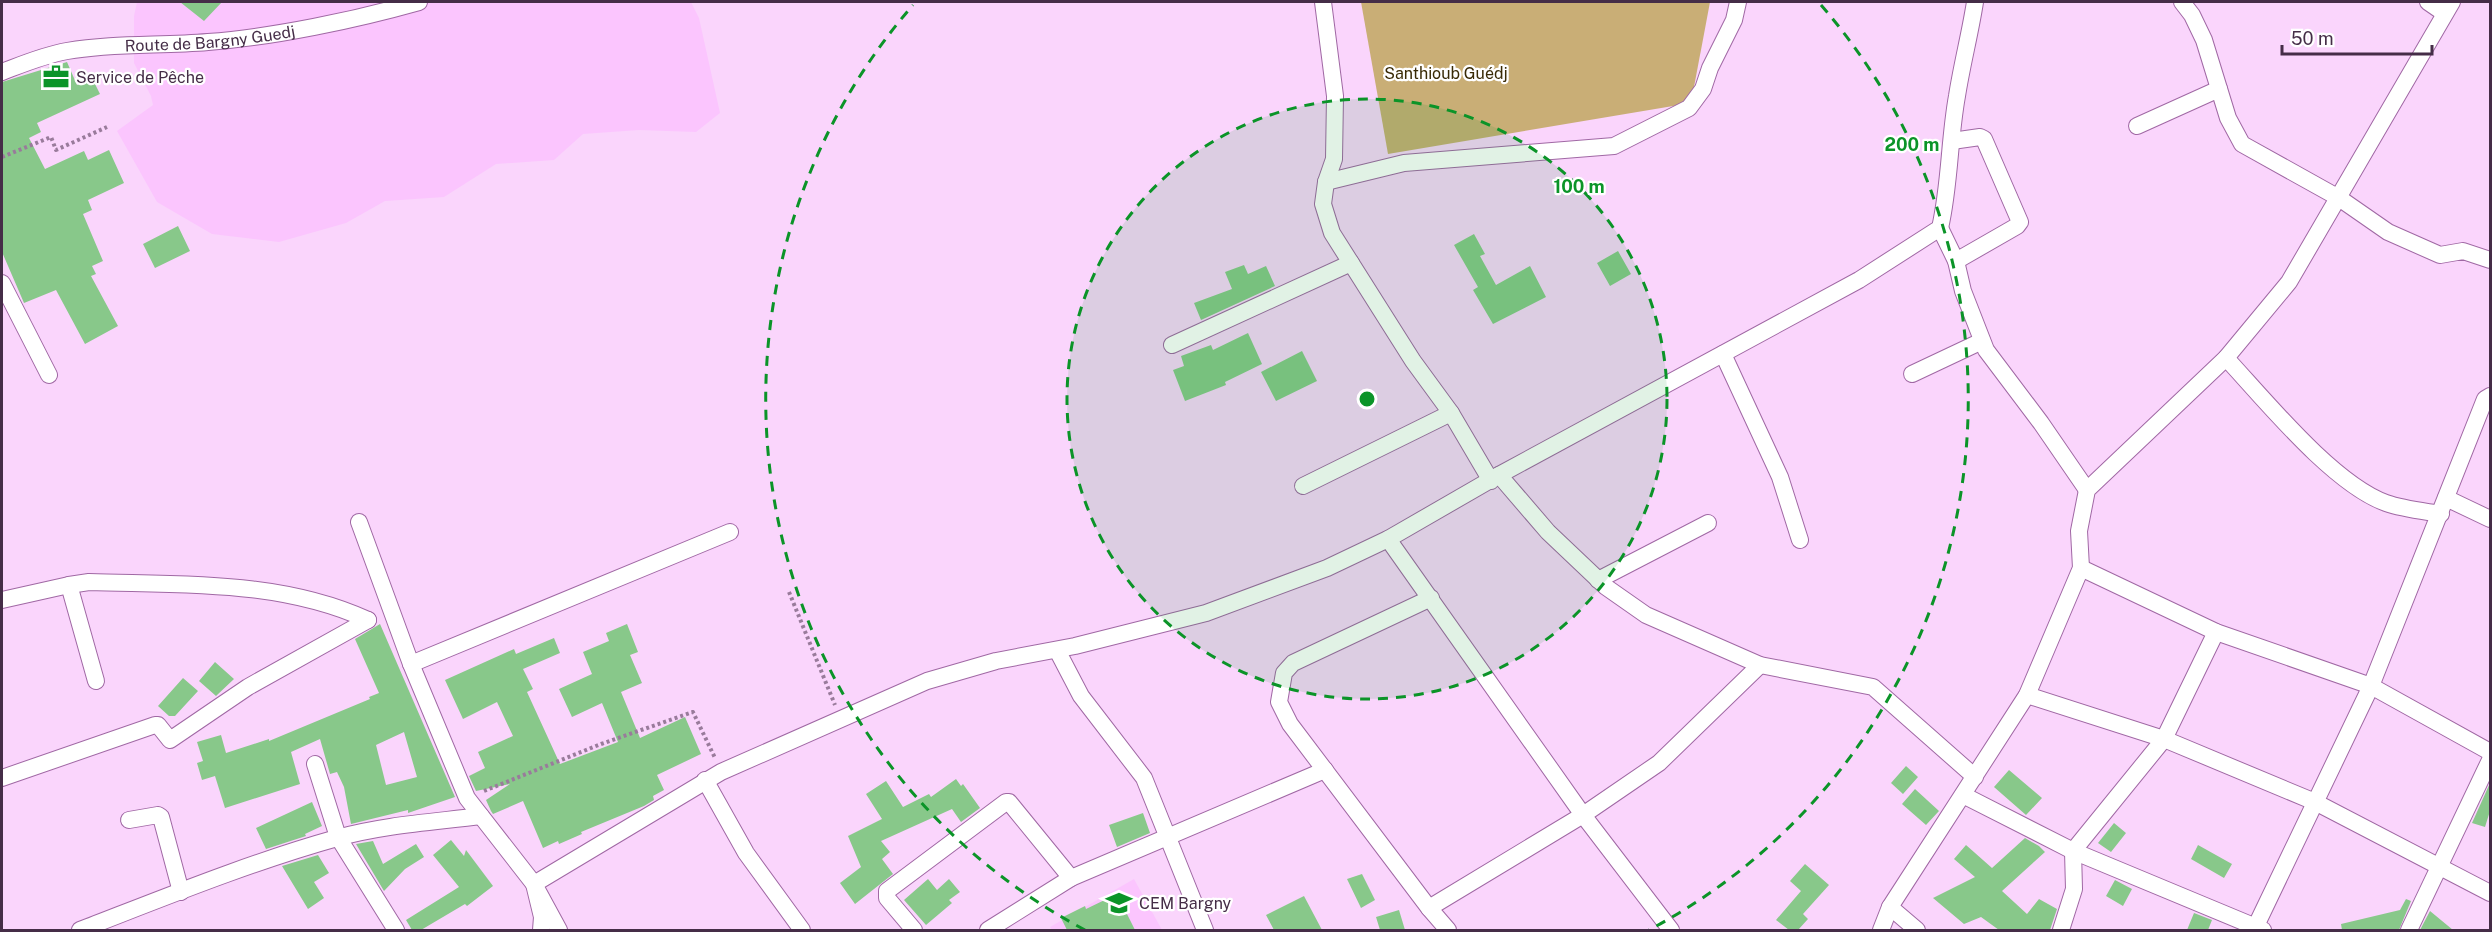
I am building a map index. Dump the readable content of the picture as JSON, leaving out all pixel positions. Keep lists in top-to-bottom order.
{
  "streets": {
    "street": ["Route de Bargny Guedj"]
  },
  "parks": ["Santhioub Guédj"],
  "places": {
    "office": ["Service de Pêche"],
    "school or university": ["CEM Bargny"]
  },
  "scale_bar": "50 m",
  "rings": ["200 m", "100 m"]
}
